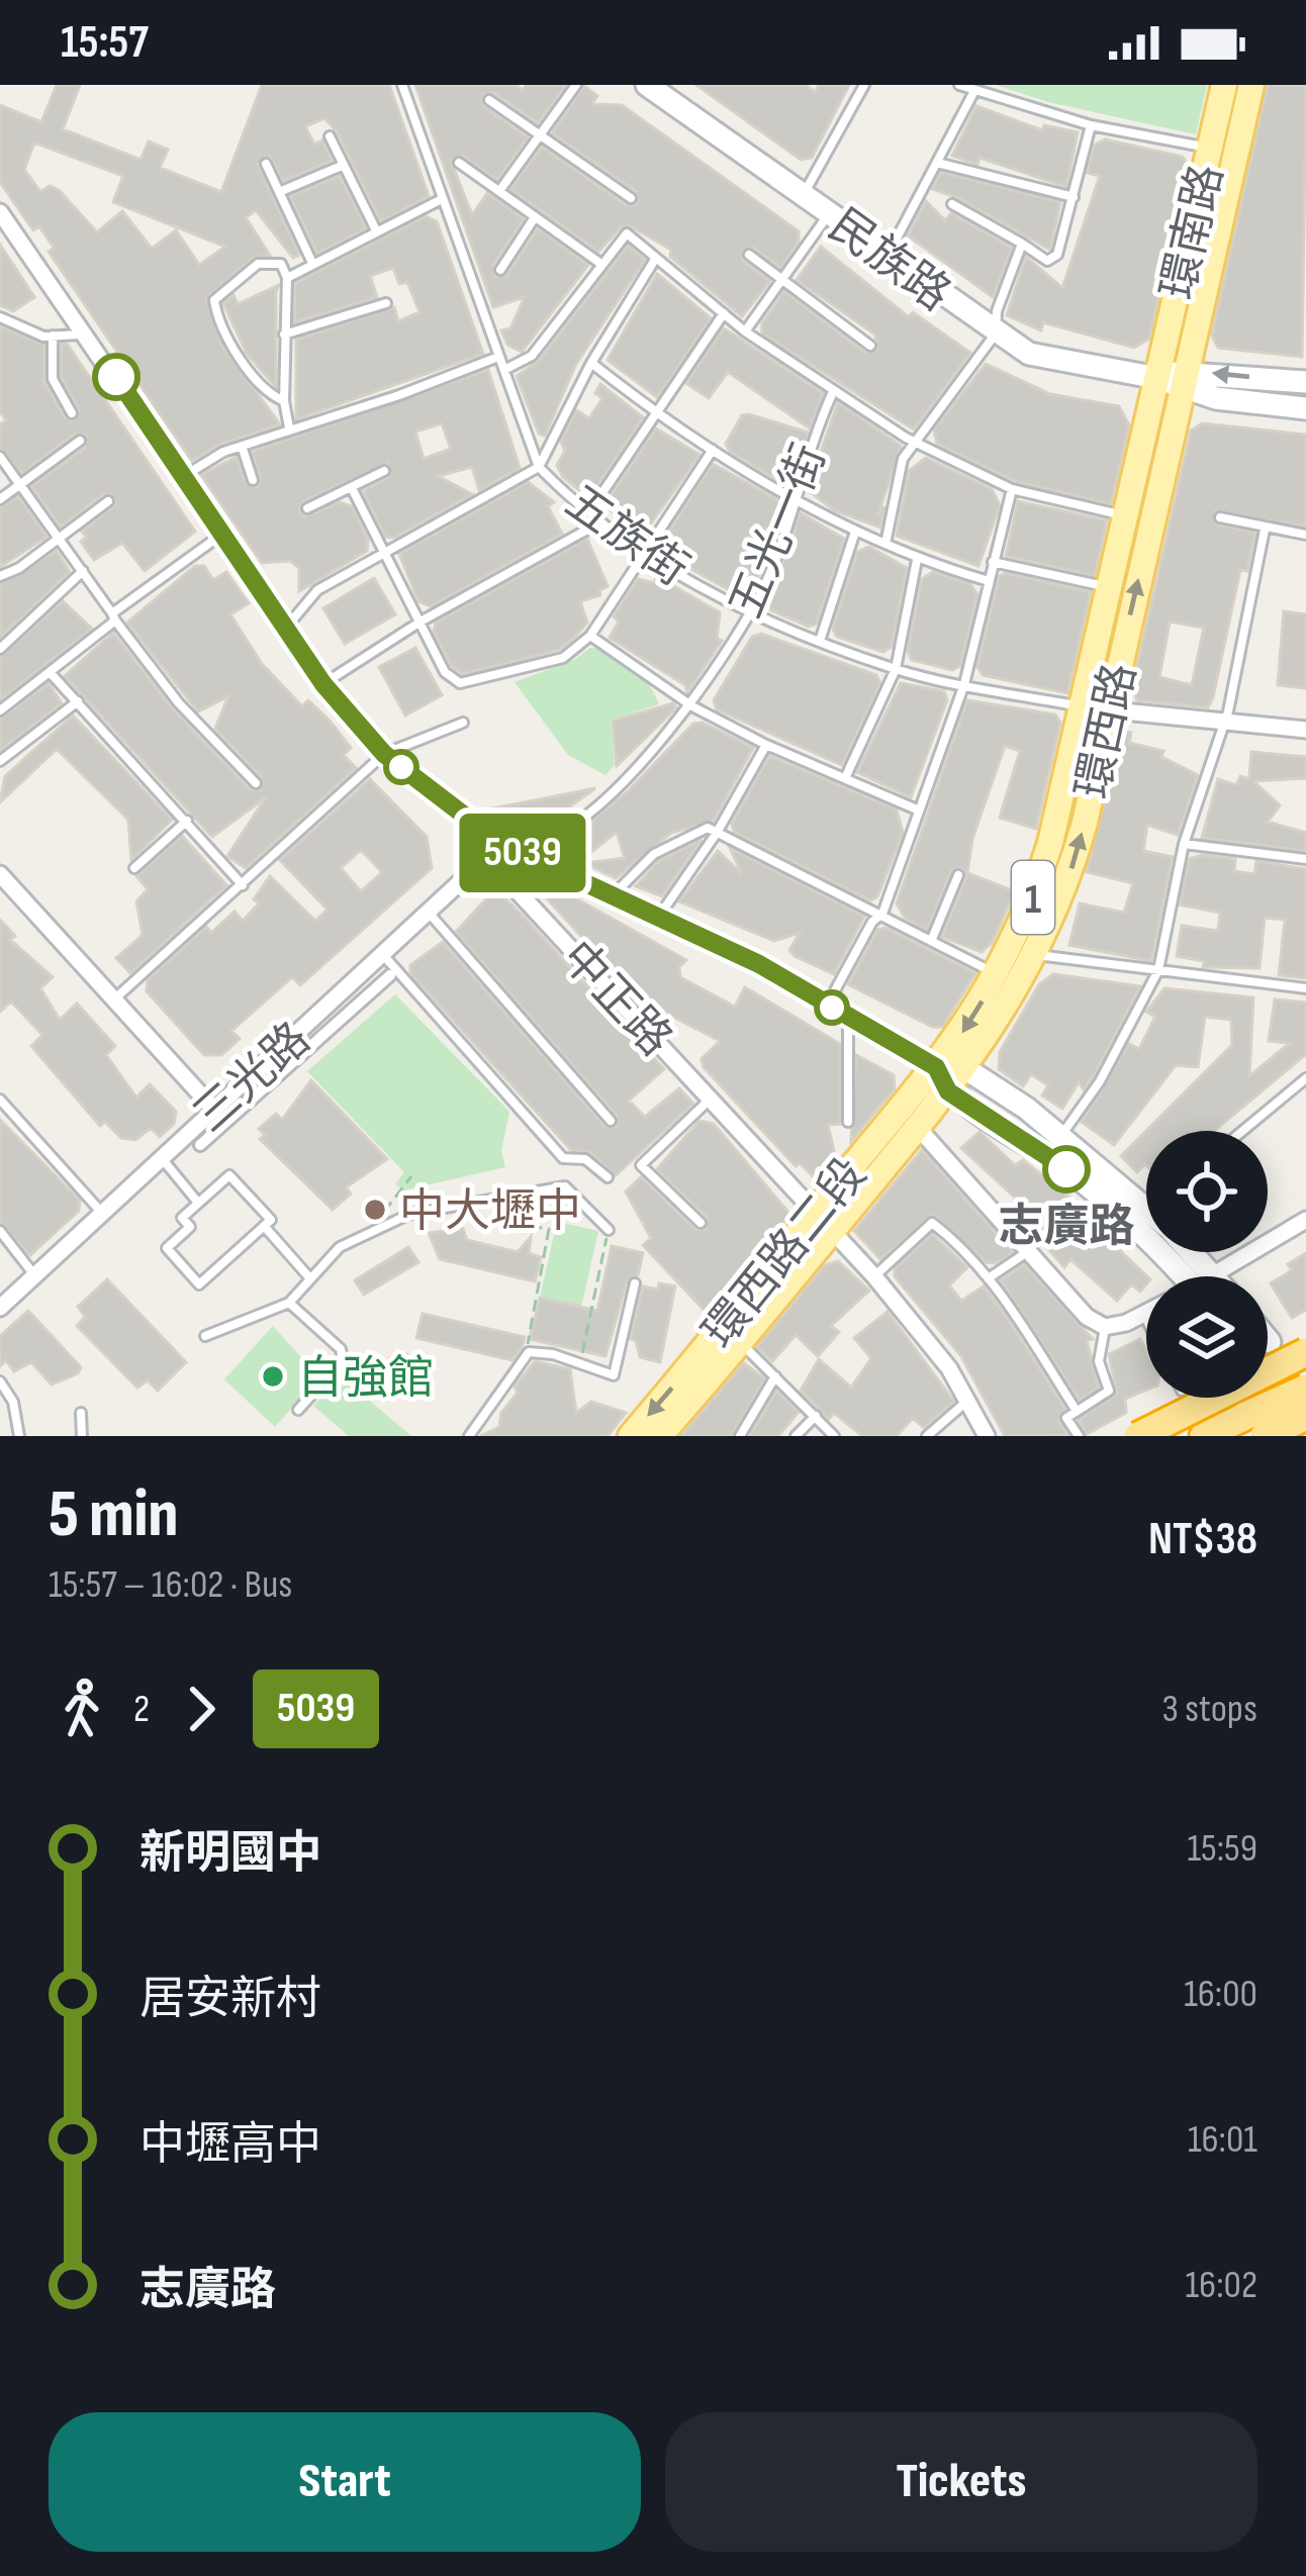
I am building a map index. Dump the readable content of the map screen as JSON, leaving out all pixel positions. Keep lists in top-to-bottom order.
{
  "streets": {
    "main road": [
      "環南路",
      "民族路",
      "環西路",
      "1",
      "環西路二段"
    ],
    "street": ["五族街", "中正路", "三光路"],
    "lane": ["五光一街"]
  },
  "crossings": [
    ["環南路", "民族路"],
    ["環南路", "環西路"],
    ["民族路", "環西路"],
    ["五光一街", "五族街"],
    ["五光一街", "中正路"],
    ["五光一街", "三光路"],
    ["五族街", "環西路"],
    ["環西路", "環西路二段"],
    ["中正路", "三光路"],
    ["中正路", "環西路二段"]
  ],
  "places": ["志廣路", "中大壢中", "自強館"],
  "lines": ["bus line 5039"],
  "page": {
    "status": "15:57",
    "on_map": "5039",
    "heading": ["5 min", "15:57 – 16:02 · Bus", "NT$38"],
    "legs": ["2", "5039", "3 stops"],
    "list": [
      {
        "name": "新明國中",
        "value": "15:59"
      },
      {
        "name": "居安新村",
        "value": "16:00"
      },
      {
        "name": "中壢高中",
        "value": "16:01"
      },
      {
        "name": "志廣路",
        "value": "16:02"
      }
    ],
    "buttons": ["Start", "Tickets"]
  }
}
